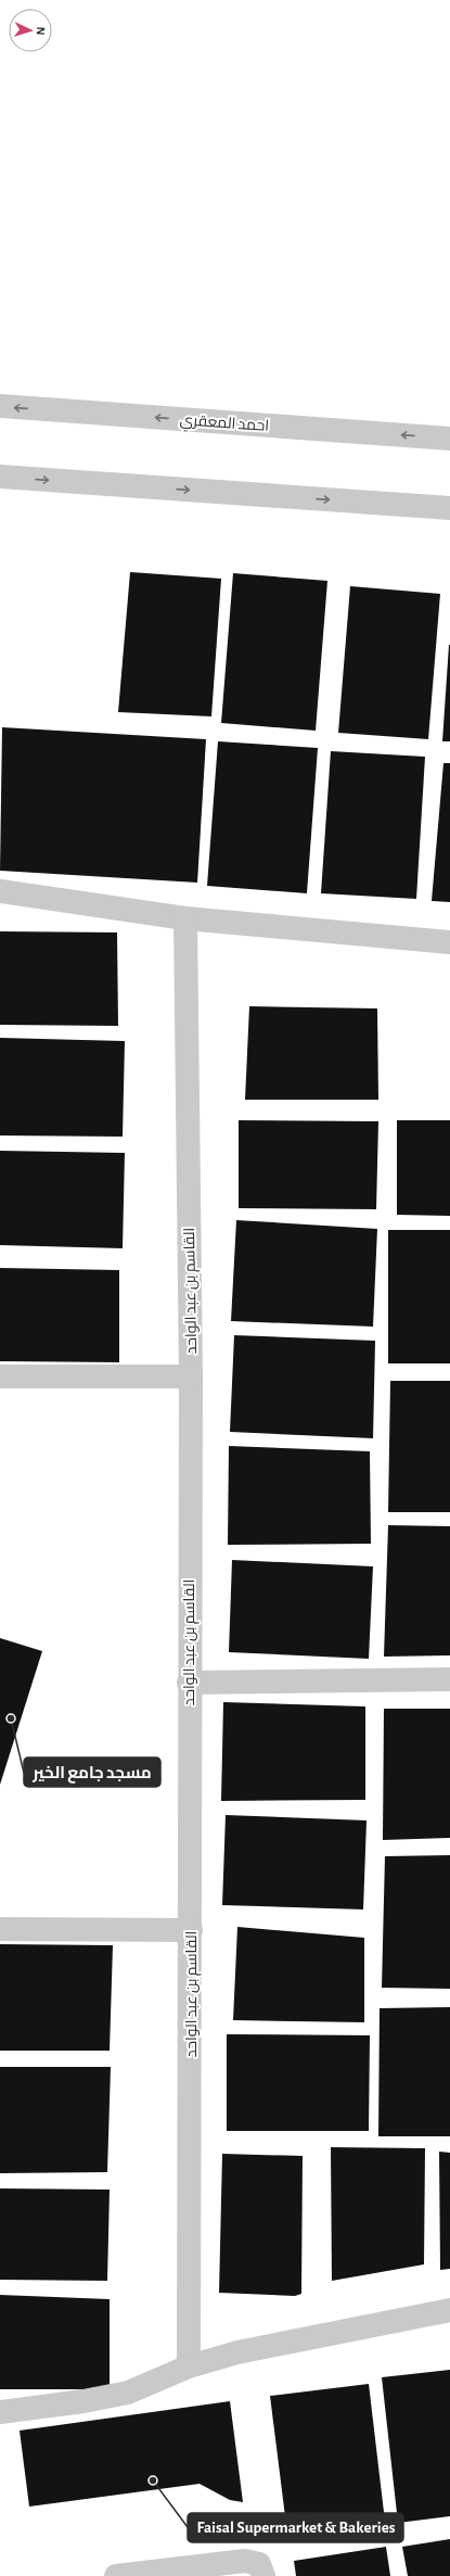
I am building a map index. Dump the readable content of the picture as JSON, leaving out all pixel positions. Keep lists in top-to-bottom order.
{
  "streets": {
    "street": ["احمد المعقري", "القاسم بن عبد الواحد"]
  },
  "places": ["مسجد جامع الخير", "Faisal Supermarket & Bakeries"],
  "north": "right"
}
